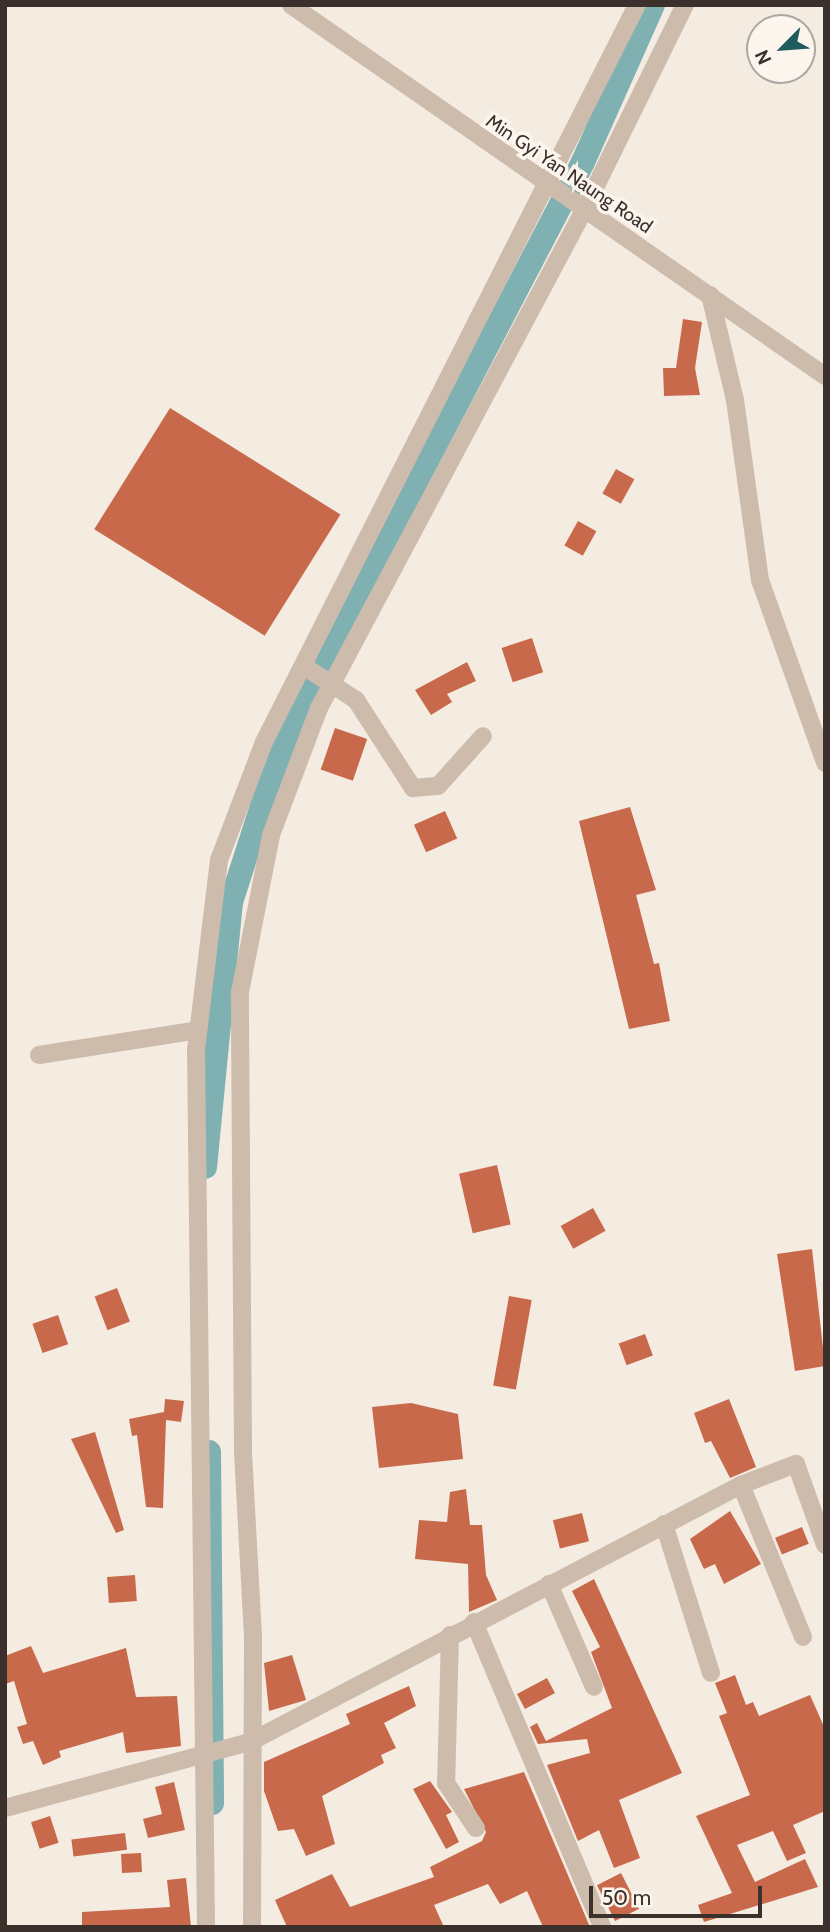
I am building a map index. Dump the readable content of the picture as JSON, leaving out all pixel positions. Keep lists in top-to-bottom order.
{
  "streets": {
    "street": ["Min Gyi Yan Naung Road"]
  },
  "scale_bar": "50 m",
  "north": "bottom left"
}
